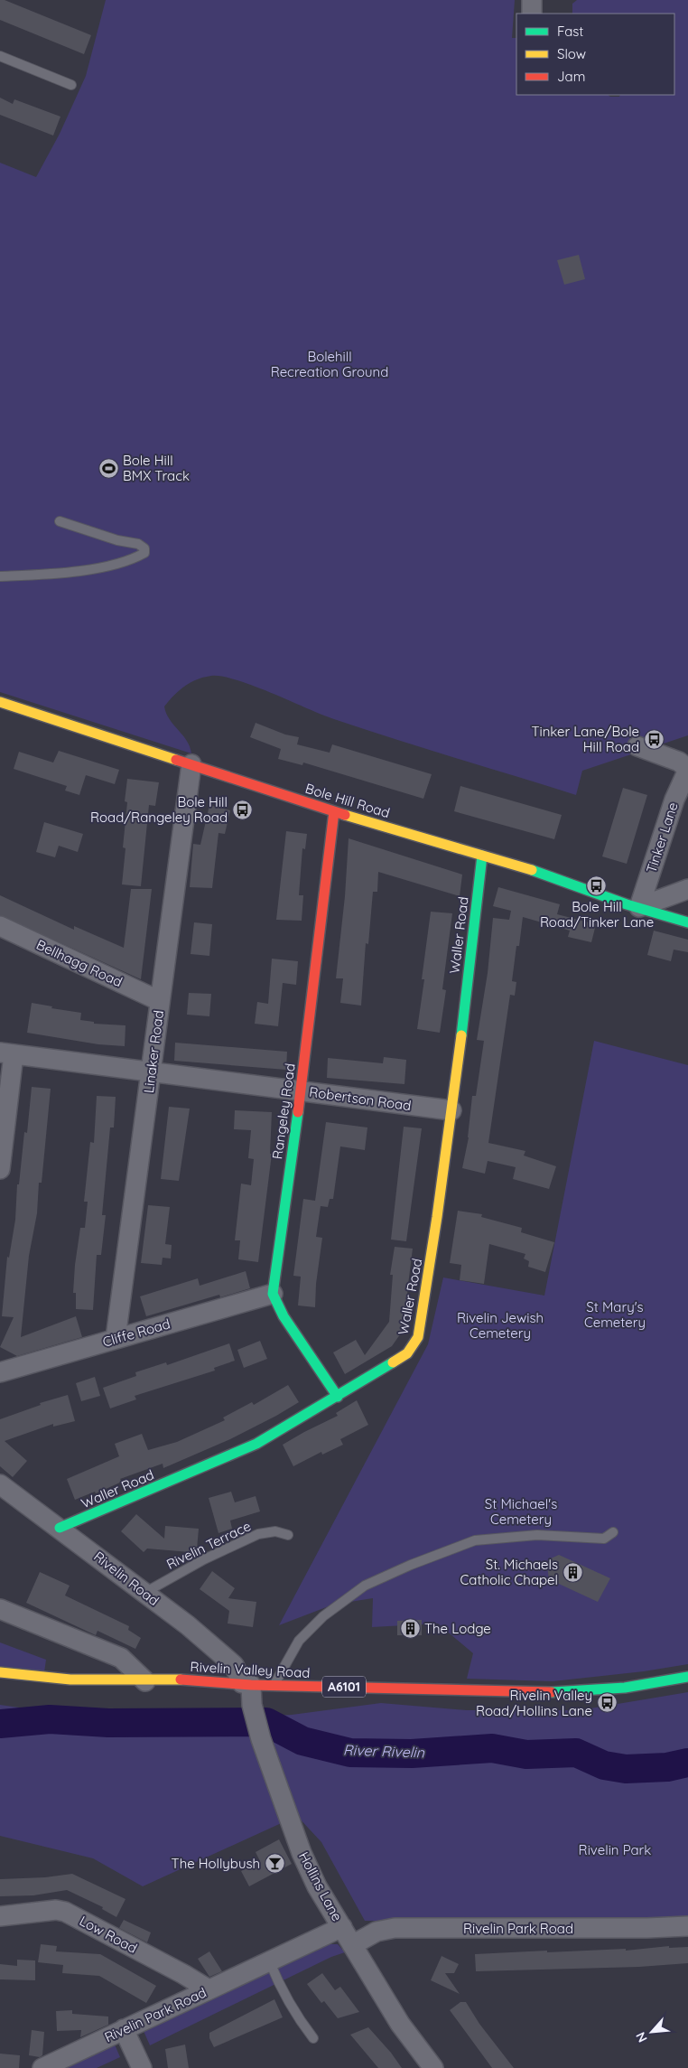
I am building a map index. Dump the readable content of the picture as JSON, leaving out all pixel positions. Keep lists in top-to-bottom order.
{
  "streets": {
    "street": [
      "Bole Hill Road",
      "Tinker Lane",
      "Waller Road",
      "Bellhagg Road",
      "Linaker Road",
      "Robertson Road",
      "Rangeley Road",
      "Cliffe Road",
      "Rivelin Road",
      "Rivelin Valley Road",
      "A6101",
      "Hollins Lane",
      "Rivelin Park Road",
      "Low Road"
    ],
    "lane": ["Rivelin Terrace"]
  },
  "crossings": [
    ["Bole Hill Road", "Tinker Lane"],
    ["Bole Hill Road", "Waller Road"],
    ["Bole Hill Road", "Linaker Road"],
    ["Bole Hill Road", "Rangeley Road"],
    ["Waller Road", "Robertson Road"],
    ["Waller Road", "Rivelin Road"],
    ["Bellhagg Road", "Linaker Road"],
    ["Linaker Road", "Robertson Road"],
    ["Linaker Road", "Cliffe Road"],
    ["Robertson Road", "Rangeley Road"],
    ["Rangeley Road", "Cliffe Road"],
    ["Rivelin Terrace", "Rivelin Road"],
    ["Rivelin Road", "Rivelin Valley Road"],
    ["Rivelin Road", "Hollins Lane"],
    ["Rivelin Valley Road", "Hollins Lane"],
    ["Hollins Lane", "Rivelin Park Road"],
    ["Rivelin Park Road", "Low Road"]
  ],
  "water": ["River Rivelin"],
  "parks": [
    "Bolehill Recreation Ground",
    "St Mary's Cemetery",
    "Rivelin Jewish Cemetery",
    "St Michael's Cemetery",
    "Rivelin Park"
  ],
  "places": {
    "sports": ["Bole Hill BMX Track"],
    "bus stop": [
      "Tinker Lane/Bole Hill Road",
      "Bole Hill Road/Rangeley Road",
      "Bole Hill Road/Tinker Lane",
      "Rivelin Valley Road/Hollins Lane"
    ],
    "building": ["St. Michaels Catholic Chapel", "The Lodge"],
    "bar": ["The Hollybush"]
  },
  "legend": ["Fast", "Slow", "Jam"],
  "north": "bottom left"
}
